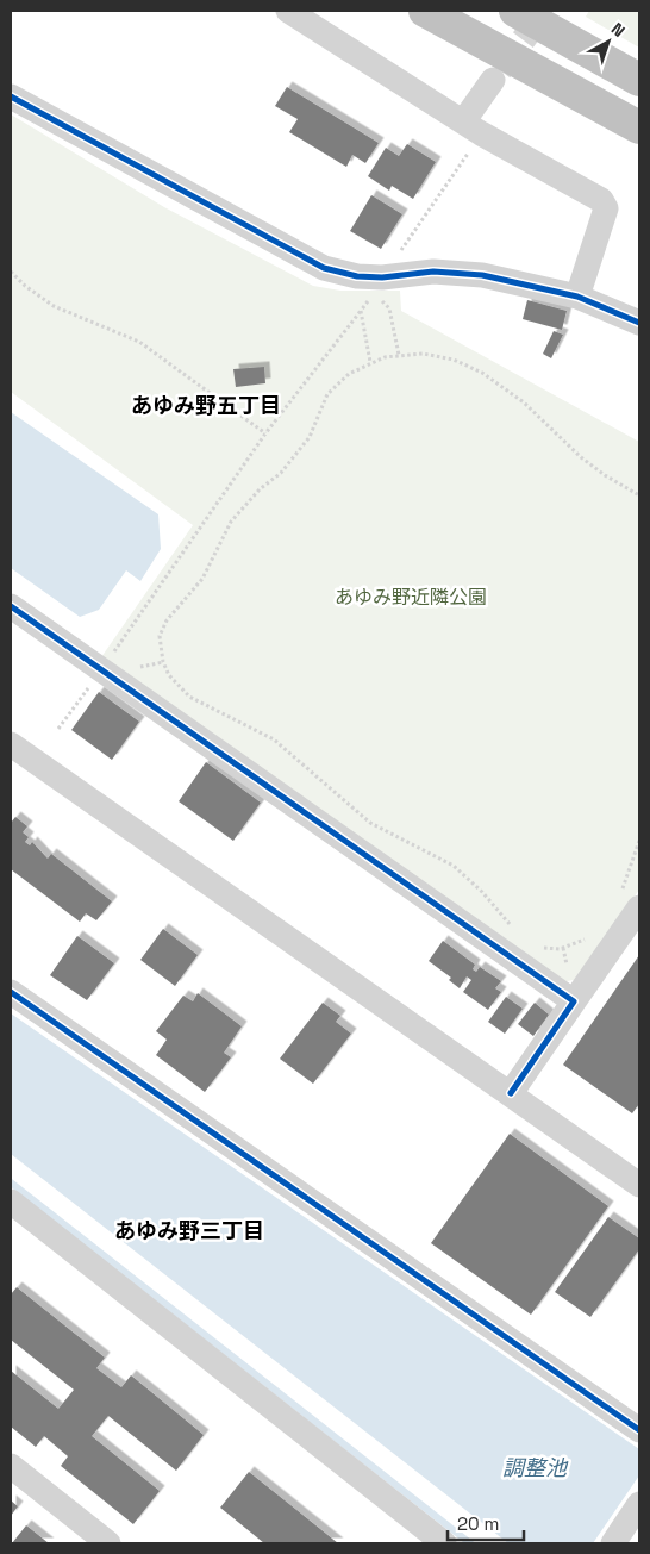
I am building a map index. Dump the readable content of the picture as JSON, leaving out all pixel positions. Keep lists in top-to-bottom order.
{
  "districts": ["あゆみ野五丁目", "あゆみ野三丁目"],
  "water": ["調整池"],
  "parks": ["あゆみ野近隣公園"],
  "scale_bar": "20 m",
  "north": "top right"
}
